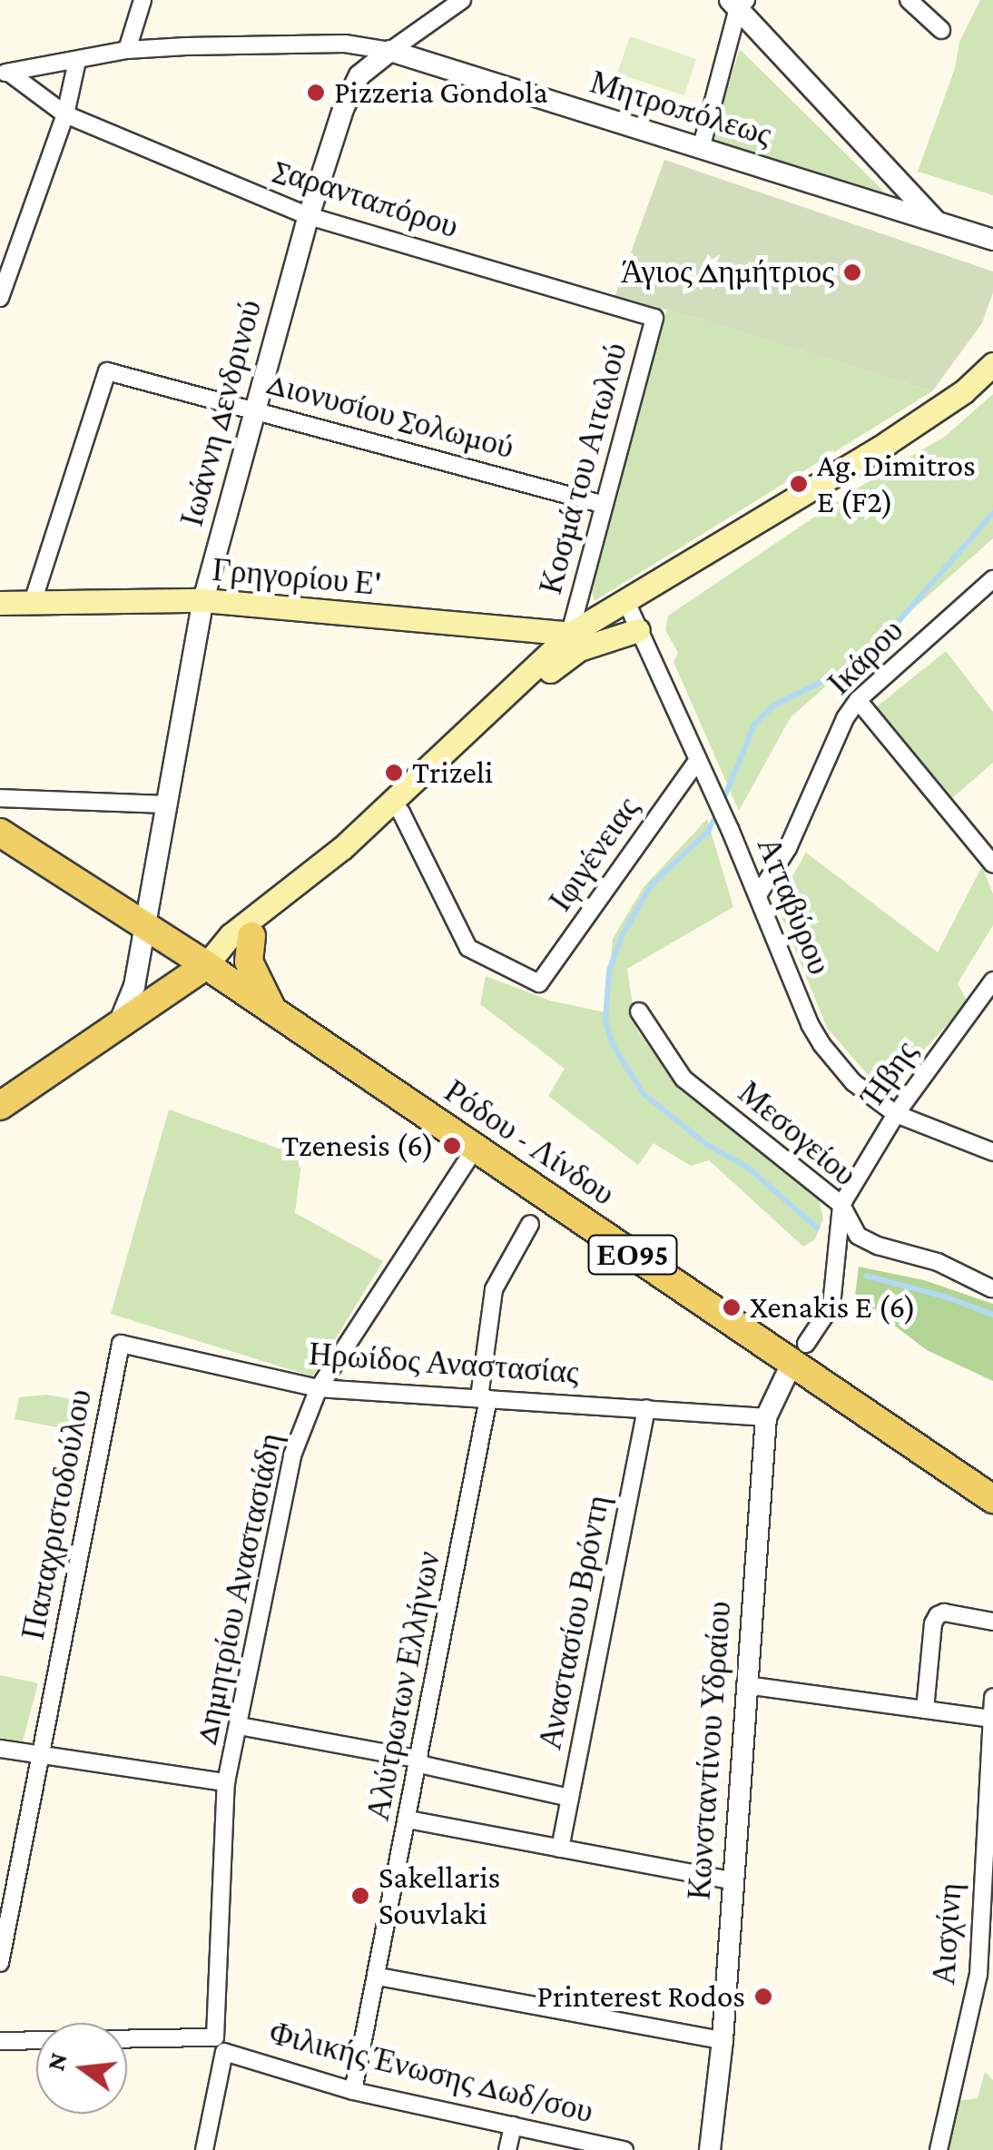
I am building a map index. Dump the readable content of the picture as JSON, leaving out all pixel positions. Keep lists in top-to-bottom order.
{
  "streets": {
    "main road": ["Γρηγορίου Ε'", "Ρόδου - Λίνδου", "ΕΟ95"],
    "street": [
      "Μητροπόλεως",
      "Σαρανταπόρου",
      "Ιωάννη Δενδρινού",
      "Διονυσίου Σολωμού",
      "Κοσμά του Αιτωλού",
      "Ικάρου",
      "Ιφιγένειας",
      "Ατταβύρου",
      "Ήβης",
      "Μεσογείου",
      "Ηρωίδος Αναστασίας",
      "Παπαχριστοδούλου",
      "Δημητρίου Αναστασιάδη",
      "Αναστασίου Βρόντη",
      "Αλύτρωτων Ελλήνων",
      "Κωνσταντίνου Υδραίου",
      "Αισχίνη",
      "Φιλικής Ένωσης Δωδ/σου"
    ]
  },
  "crossings": [
    ["Μητροπόλεως", "Σαρανταπόρου"],
    ["Μητροπόλεως", "Ιωάννη Δενδρινού"],
    ["Σαρανταπόρου", "Ιωάννη Δενδρινού"],
    ["Σαρανταπόρου", "Κοσμά του Αιτωλού"],
    ["Ιωάννη Δενδρινού", "Διονυσίου Σολωμού"],
    ["Ιωάννη Δενδρινού", "Γρηγορίου Ε'"],
    ["Ιωάννη Δενδρινού", "ΕΟ95"],
    ["Διονυσίου Σολωμού", "Κοσμά του Αιτωλού"],
    ["Διονυσίου Σολωμού", "Γρηγορίου Ε'"],
    ["Κοσμά του Αιτωλού", "Γρηγορίου Ε'"],
    ["Ικάρου", "Ατταβύρου"],
    ["Ιφιγένειας", "Ατταβύρου"],
    ["Ατταβύρου", "Ήβης"],
    ["Ήβης", "Μεσογείου"],
    ["Ρόδου - Λίνδου", "ΕΟ95"],
    ["Ρόδου - Λίνδου", "Δημητρίου Αναστασιάδη"],
    ["Ρόδου - Λίνδου", "Κωνσταντίνου Υδραίου"],
    ["Ηρωίδος Αναστασίας", "Παπαχριστοδούλου"],
    ["Ηρωίδος Αναστασίας", "Δημητρίου Αναστασιάδη"],
    ["Ηρωίδος Αναστασίας", "Αναστασίου Βρόντη"],
    ["Ηρωίδος Αναστασίας", "Αλύτρωτων Ελλήνων"],
    ["Ηρωίδος Αναστασίας", "Κωνσταντίνου Υδραίου"],
    ["Δημητρίου Αναστασιάδη", "Φιλικής Ένωσης Δωδ/σου"],
    ["Αλύτρωτων Ελλήνων", "Φιλικής Ένωσης Δωδ/σου"]
  ],
  "places": [
    "Pizzeria Gondola",
    "Άγιος Δημήτριος",
    "Ag. Dimitros E (F2)",
    "Trizeli",
    "Tzenesis (6)",
    "Xenakis E (6)",
    "Sakellaris Souvlaki",
    "Printerest Rodos"
  ],
  "north": "left"
}
